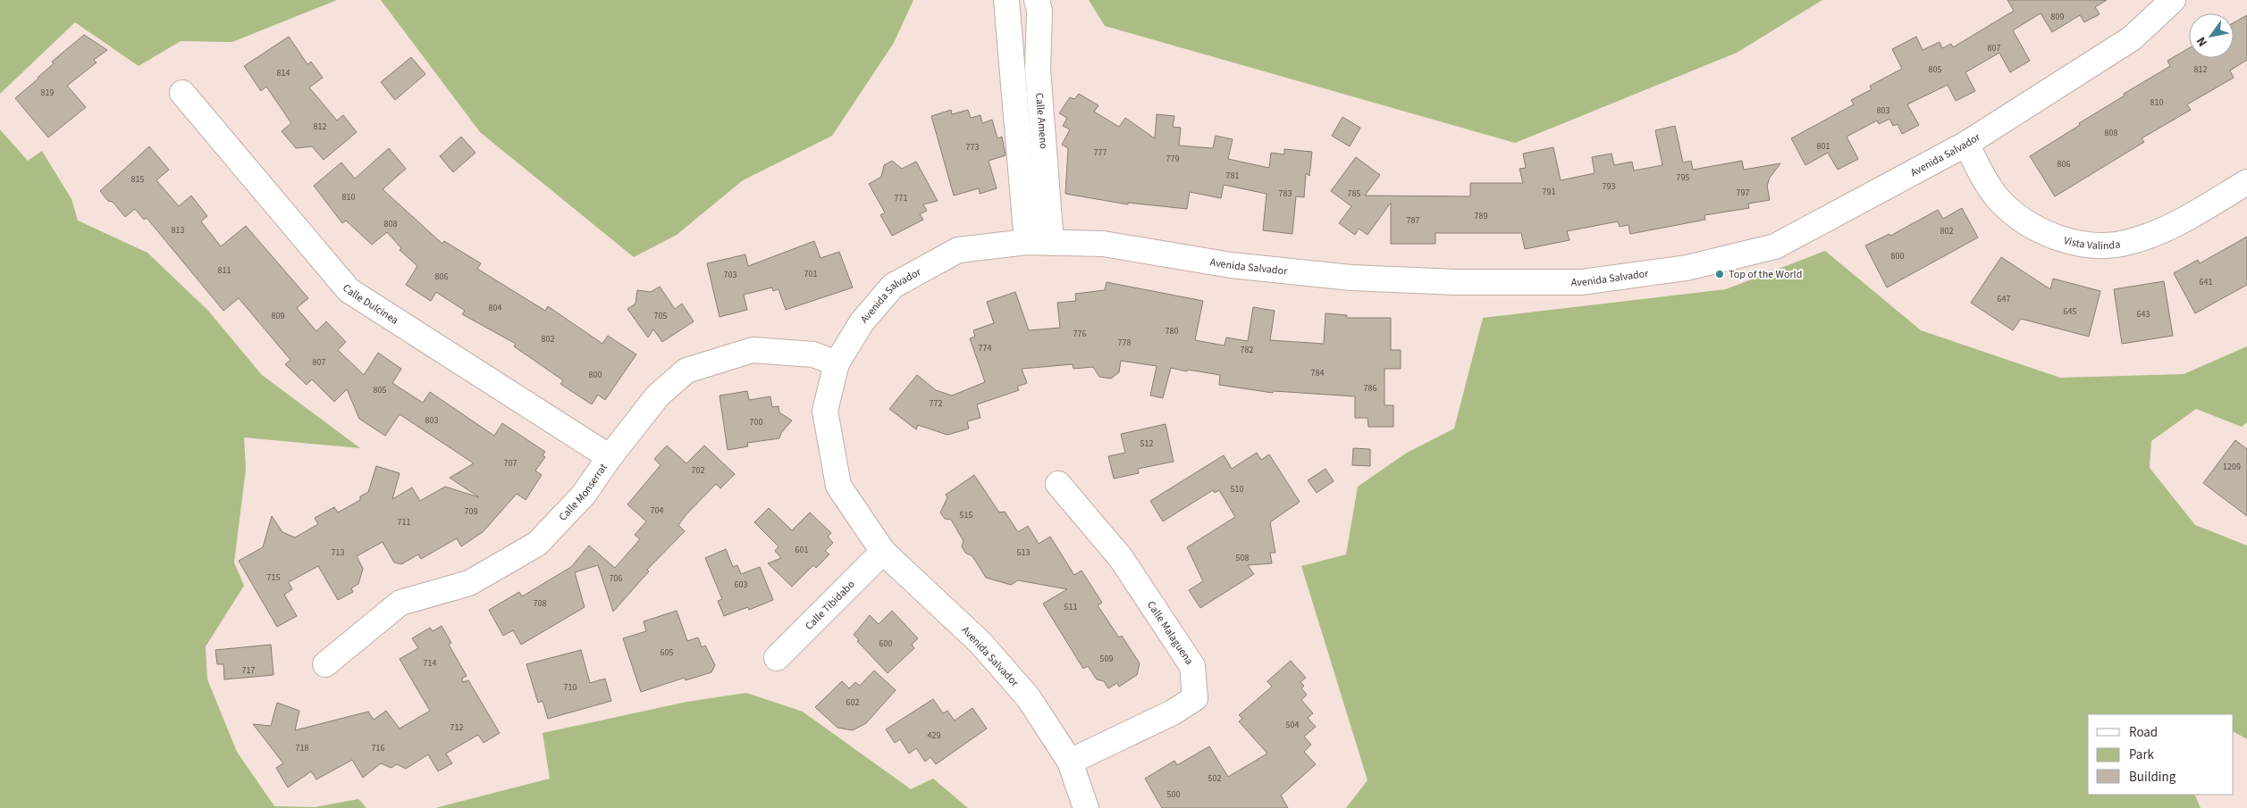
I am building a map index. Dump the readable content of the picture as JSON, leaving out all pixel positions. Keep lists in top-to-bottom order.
{
  "streets": {
    "street": [
      "Calle Ameno",
      "Avenida Salvador",
      "Vista Valinda",
      "Calle Dulcinea",
      "Calle Monserrat",
      "Calle Tibidabo",
      "Calle Malaguena"
    ]
  },
  "crossings": [
    ["Calle Ameno", "Avenida Salvador"],
    ["Avenida Salvador", "Vista Valinda"],
    ["Avenida Salvador", "Calle Monserrat"],
    ["Avenida Salvador", "Calle Tibidabo"],
    ["Avenida Salvador", "Calle Malaguena"],
    ["Calle Dulcinea", "Calle Monserrat"]
  ],
  "places": ["Top of the World"],
  "house_numbers": [
    "809",
    "807",
    "805",
    "812",
    "814",
    "819",
    "810",
    "803",
    "812",
    "808",
    "801",
    "773",
    "777",
    "779",
    "806",
    "781",
    "795",
    "815",
    "793",
    "791",
    "797",
    "783",
    "785",
    "810",
    "771",
    "789",
    "787",
    "808",
    "813",
    "802",
    "800",
    "811",
    "701",
    "703",
    "806",
    "641",
    "647",
    "804",
    "645",
    "643",
    "809",
    "705",
    "780",
    "776",
    "802",
    "778",
    "774",
    "782",
    "807",
    "784",
    "800",
    "786",
    "805",
    "772",
    "803",
    "700",
    "512",
    "707",
    "1209",
    "702",
    "510",
    "704",
    "709",
    "515",
    "711",
    "601",
    "713",
    "513",
    "508",
    "715",
    "706",
    "603",
    "708",
    "511",
    "600",
    "605",
    "509",
    "714",
    "717",
    "710",
    "602",
    "504",
    "712",
    "429",
    "718",
    "716",
    "502",
    "500"
  ],
  "legend": ["Road", "Park", "Building"],
  "north": "bottom left"
}
